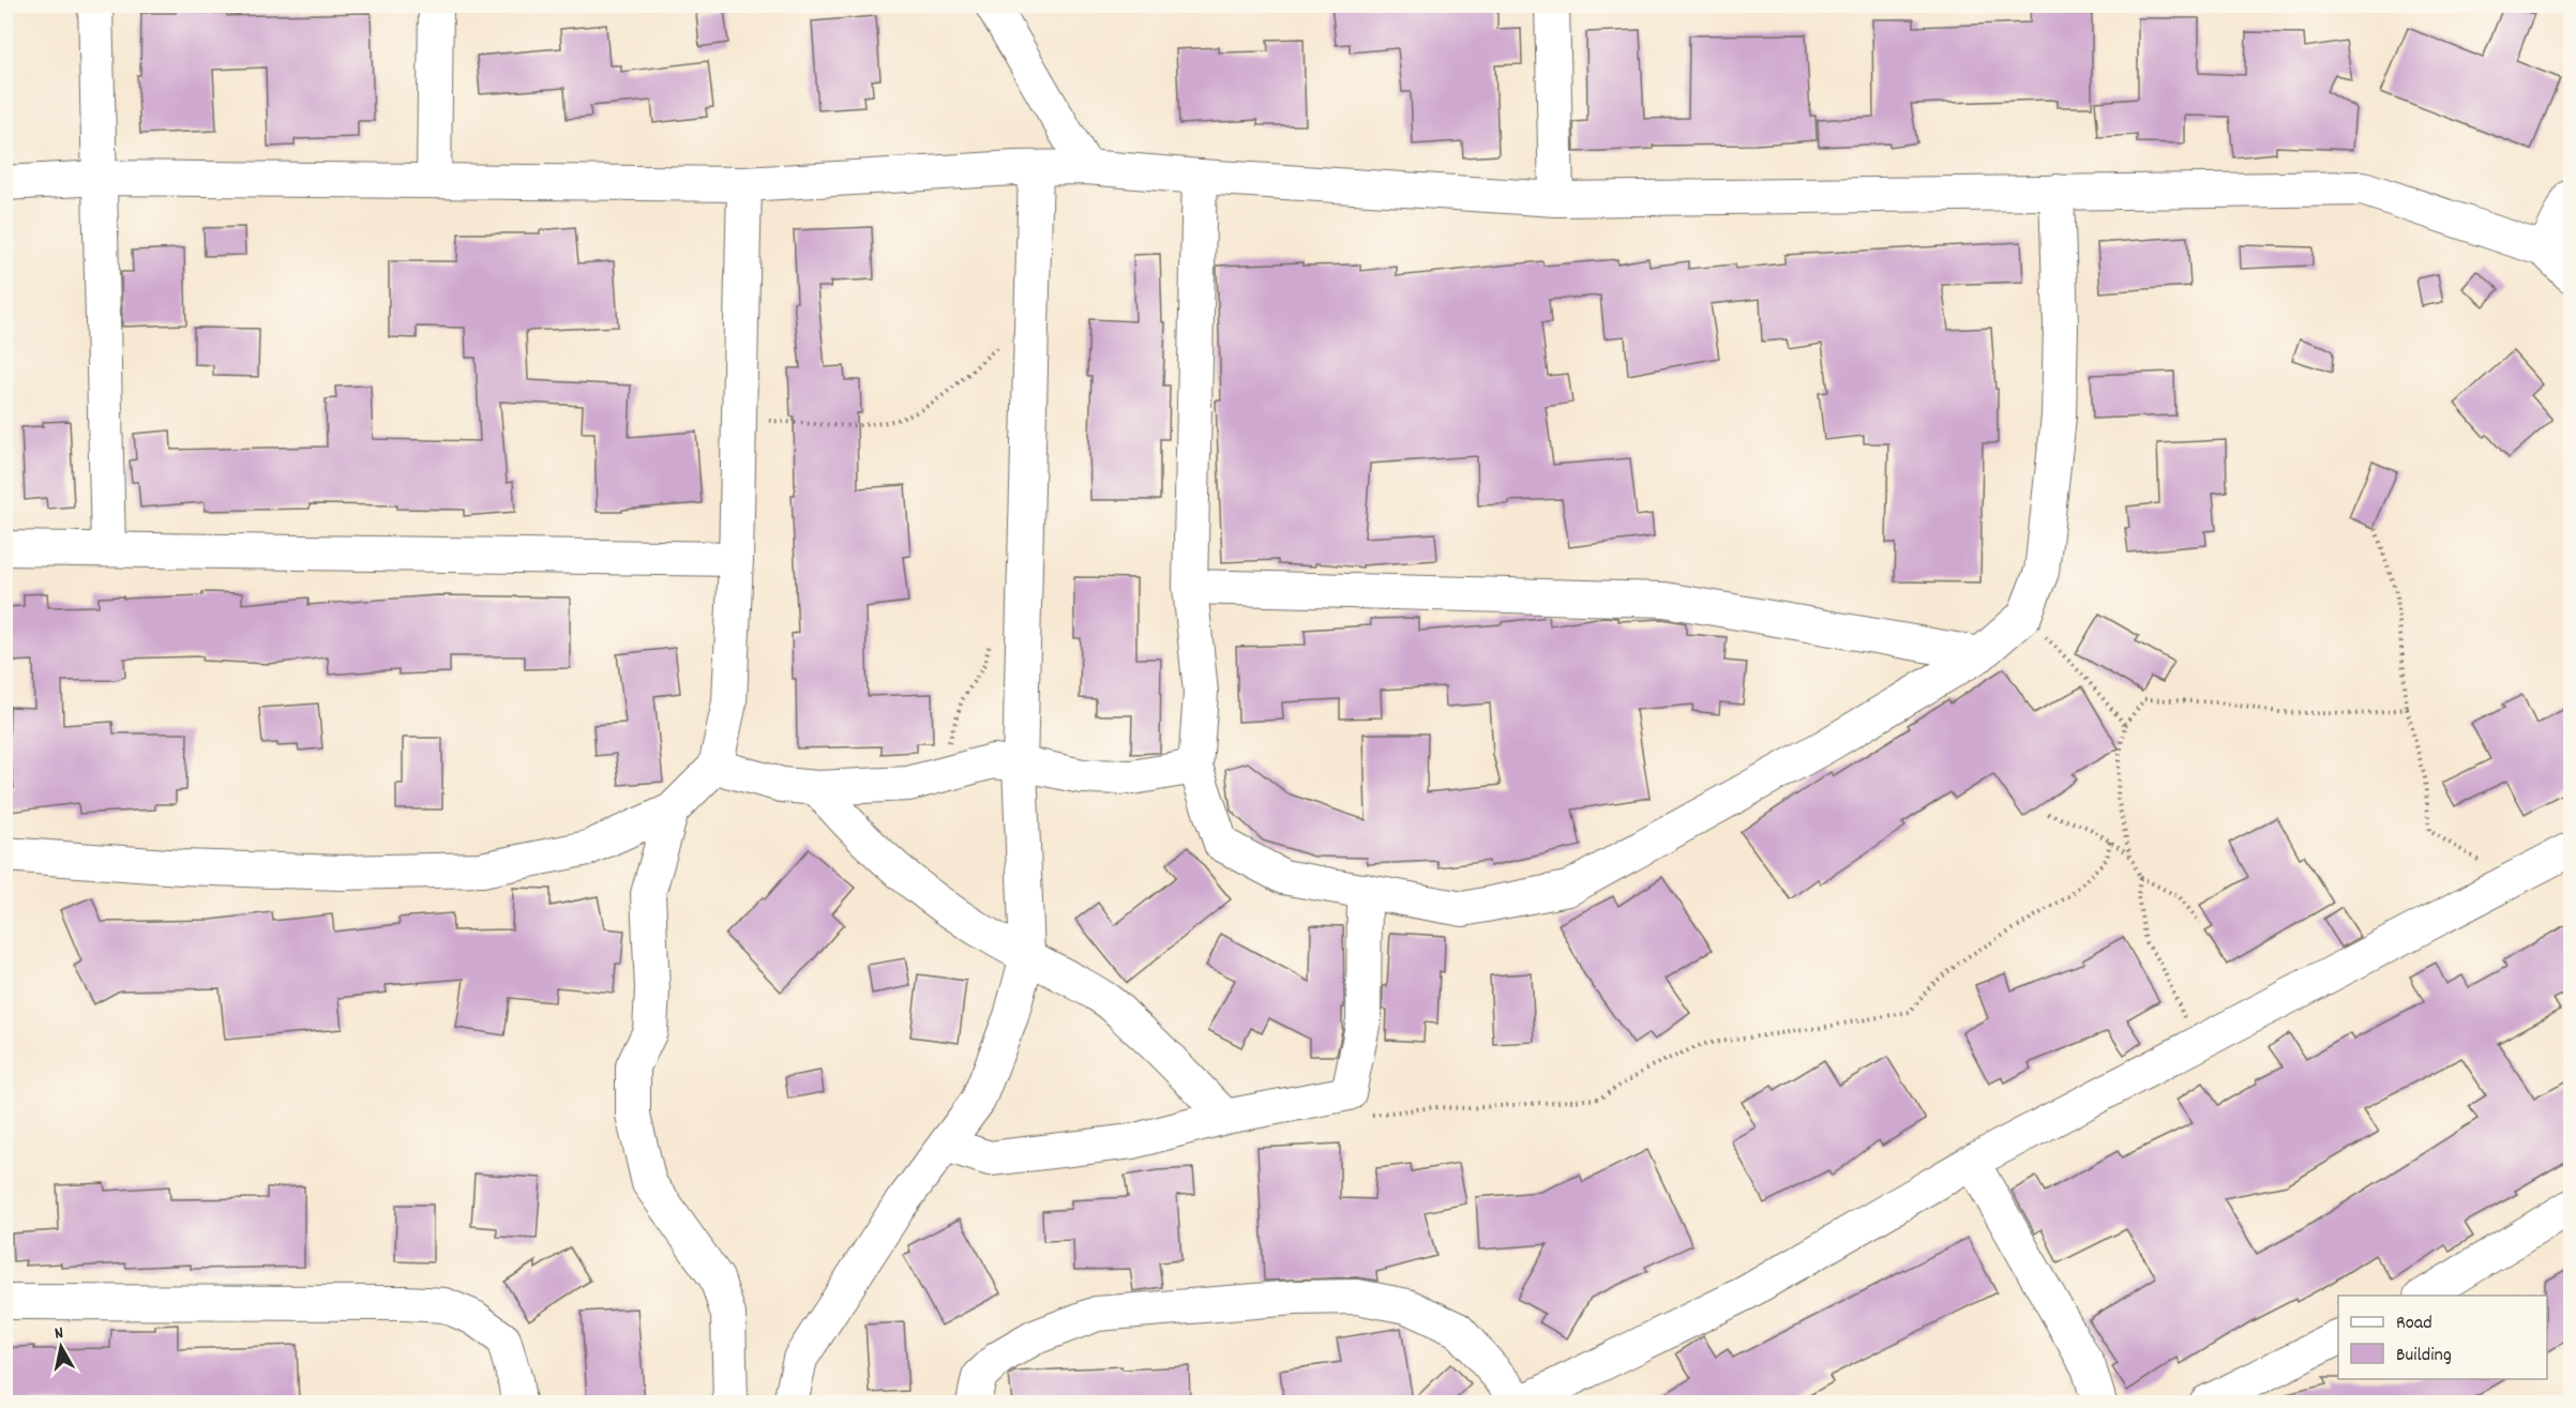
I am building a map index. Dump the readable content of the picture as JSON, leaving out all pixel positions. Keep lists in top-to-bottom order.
{
  "legend": ["Road", "Building"],
  "north": "top"
}
